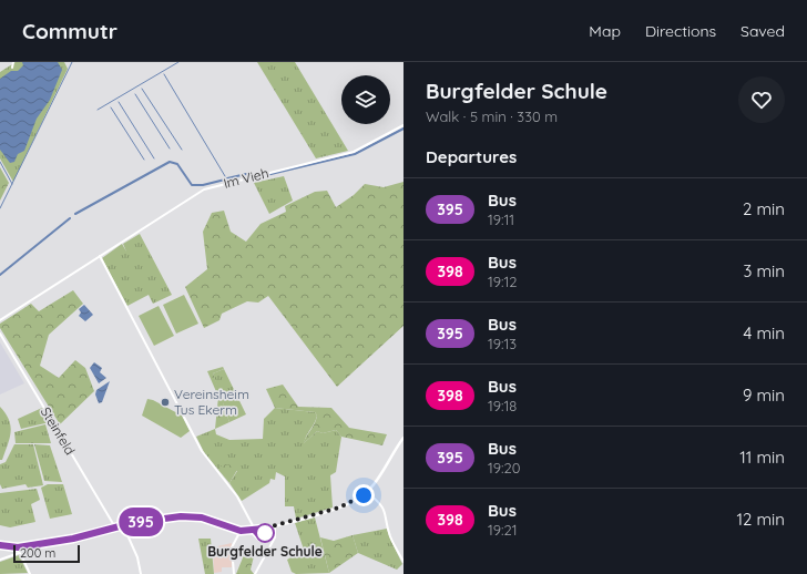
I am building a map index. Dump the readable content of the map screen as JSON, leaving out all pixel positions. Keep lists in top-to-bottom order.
{
  "streets": {
    "street": ["Im Vieh", "Steinfeld"]
  },
  "places": ["Vereinsheim Tus Ekerm", "Burgfelder Schule"],
  "lines": ["bus line 395"],
  "scale_bar": "200 m",
  "page": {
    "header": "Commutr",
    "nav": ["Map", "Directions", "Saved"],
    "on_map": "395",
    "heading": [
      ["Burgfelder Schule", "Walk · 5 min · 330 m"],
      "Departures"
    ],
    "list": [
      {
        "mark": "395",
        "name": "Bus",
        "note": "19:11",
        "value": "2 min"
      },
      {
        "mark": "398",
        "name": "Bus",
        "note": "19:12",
        "value": "3 min"
      },
      {
        "mark": "395",
        "name": "Bus",
        "note": "19:13",
        "value": "4 min"
      },
      {
        "mark": "398",
        "name": "Bus",
        "note": "19:18",
        "value": "9 min"
      },
      {
        "mark": "395",
        "name": "Bus",
        "note": "19:20",
        "value": "11 min"
      },
      {
        "mark": "398",
        "name": "Bus",
        "note": "19:21",
        "value": "12 min"
      }
    ],
    "scale": "200 m"
  }
}
